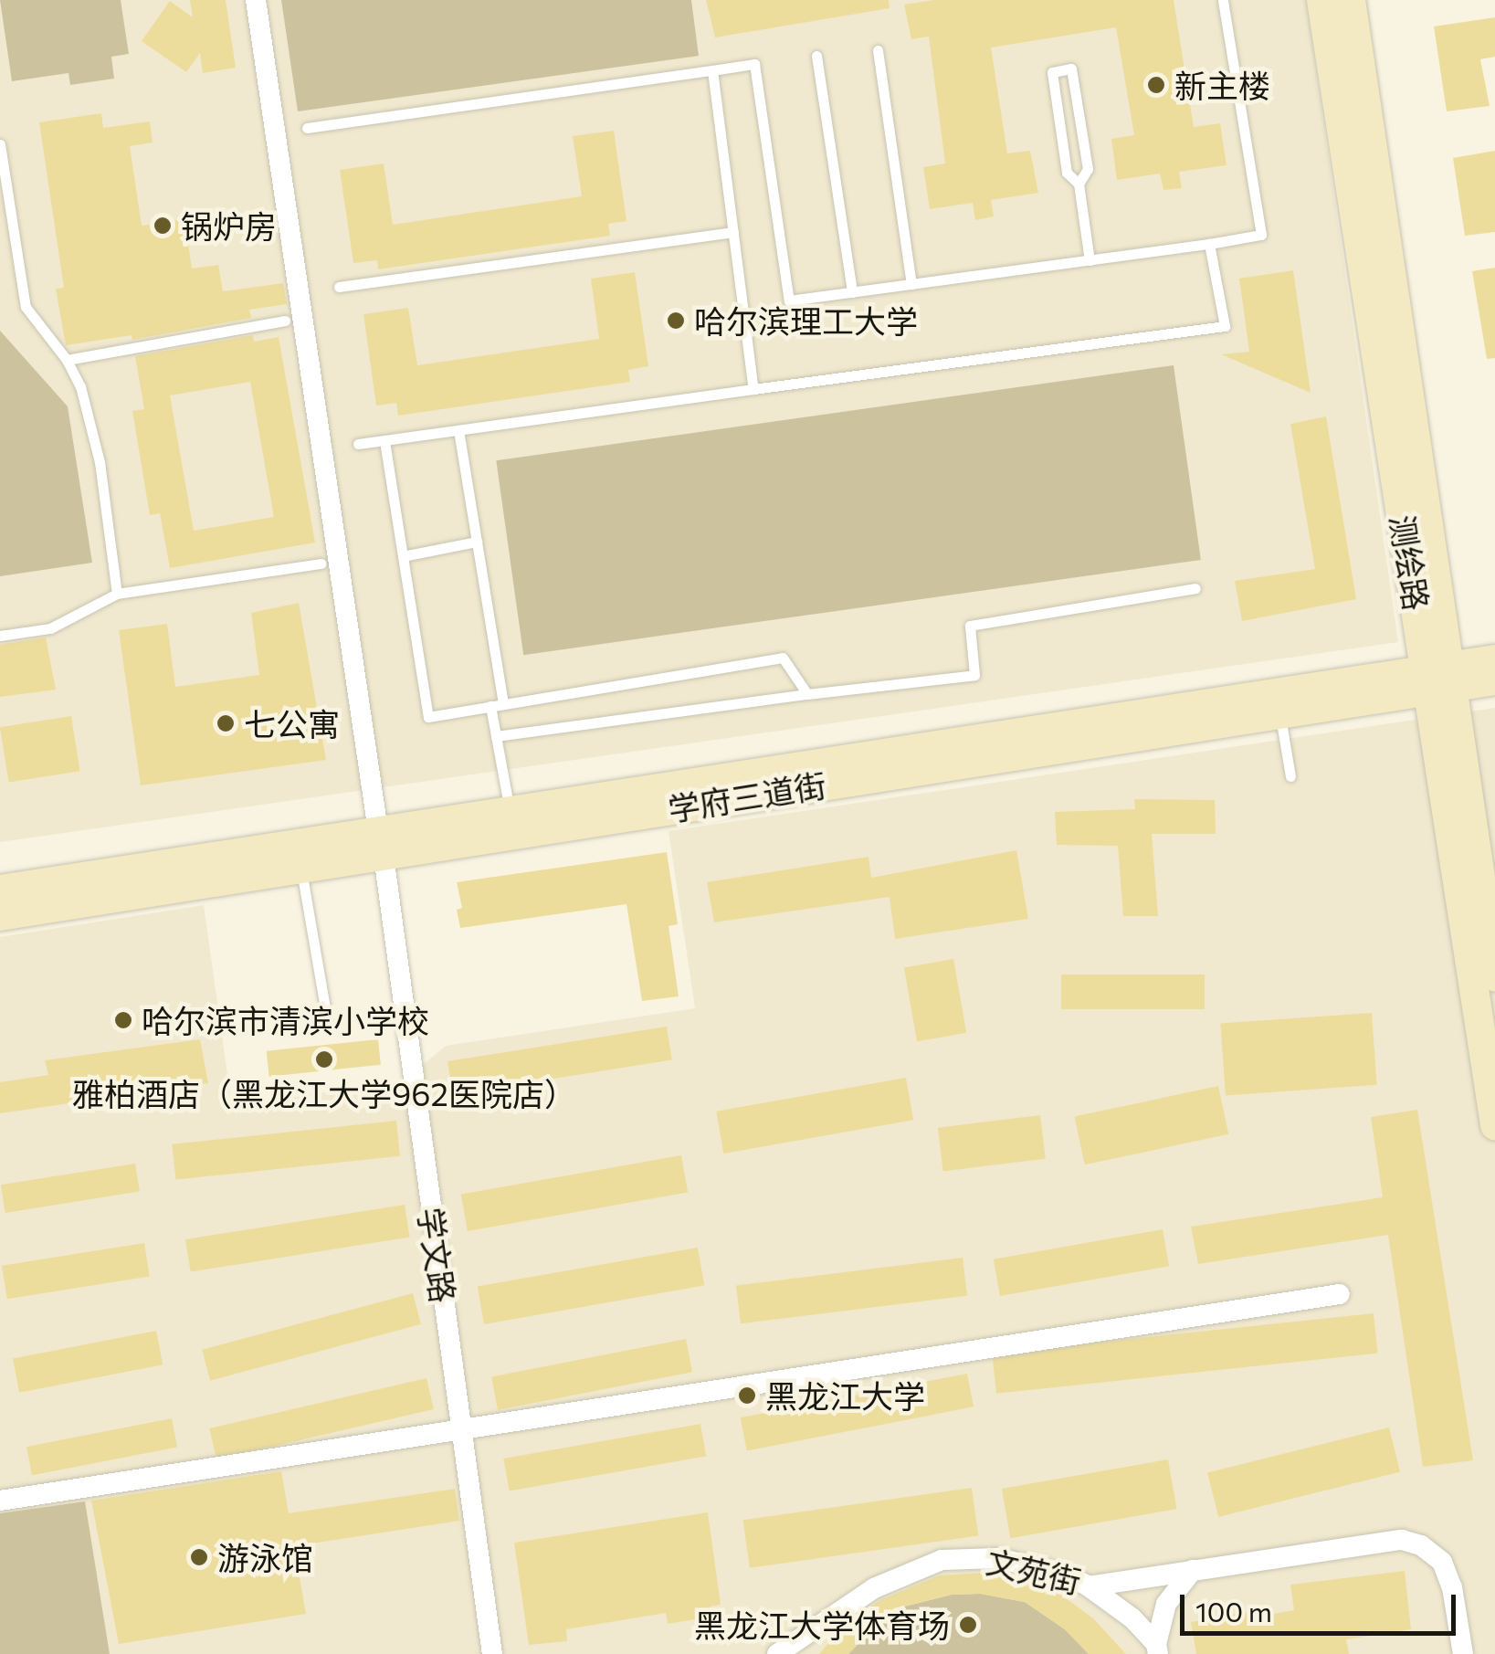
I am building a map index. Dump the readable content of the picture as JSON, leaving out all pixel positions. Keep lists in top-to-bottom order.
{
  "streets": {
    "main road": ["测绘路", "学府三道街"],
    "street": ["学文路", "文苑街"]
  },
  "crossings": [
    ["测绘路", "学府三道街"],
    ["学府三道街", "学文路"]
  ],
  "places": [
    "新主楼",
    "锅炉房",
    "哈尔滨理工大学",
    "七公寓",
    "哈尔滨市清滨小学校",
    "雅柏酒店（黑龙江大学962医院店）",
    "黑龙江大学",
    "游泳馆",
    "黑龙江大学体育场"
  ],
  "scale_bar": "100 m"
}
